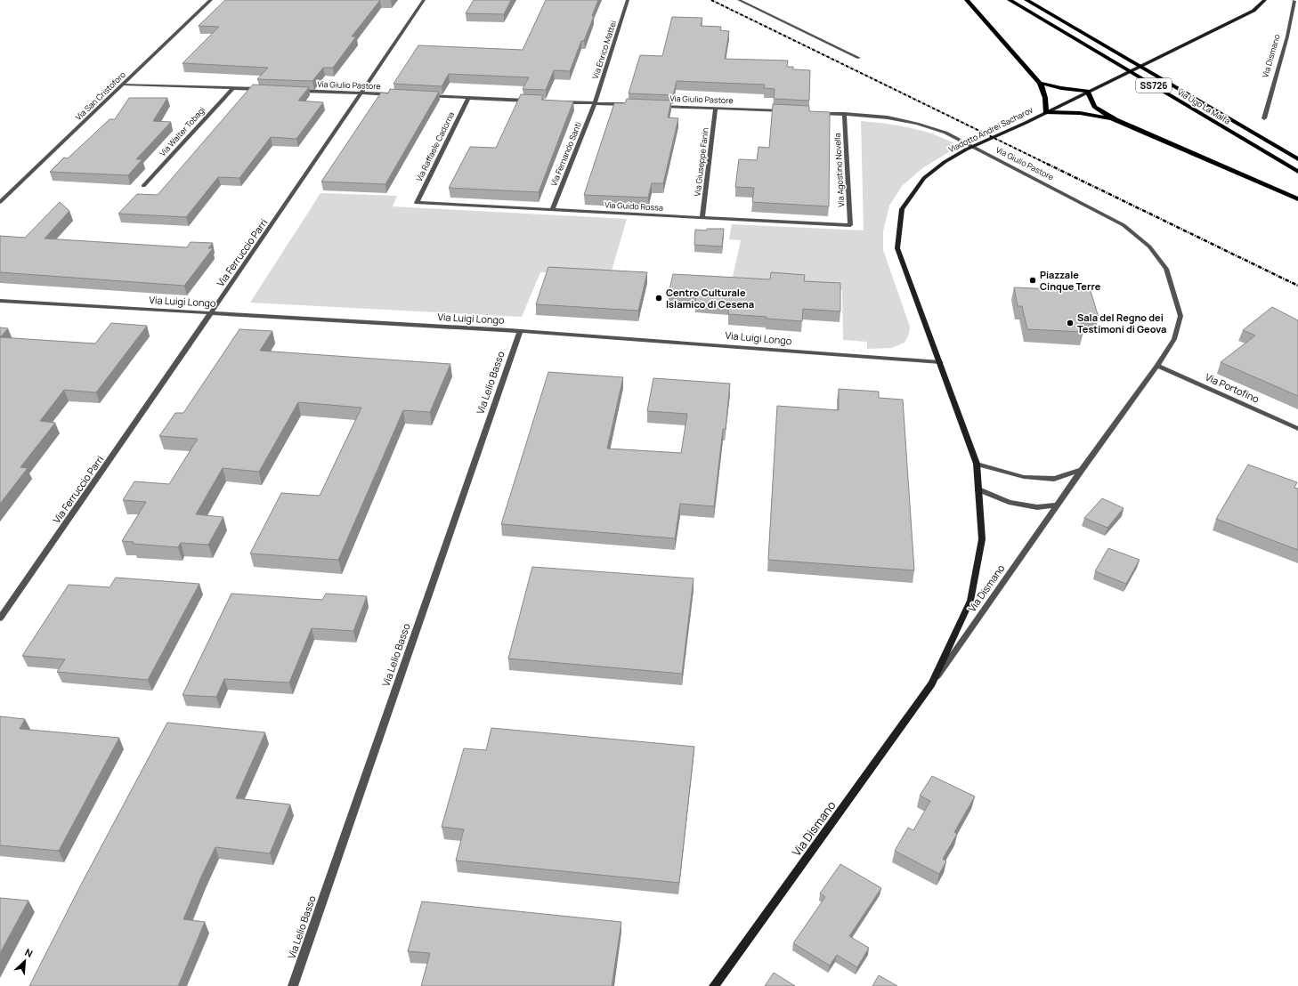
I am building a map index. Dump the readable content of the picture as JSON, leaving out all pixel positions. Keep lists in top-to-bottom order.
{
  "streets": {
    "highway": ["SS726", "Via Ugo La Malfa"],
    "main road": ["Via Dismano", "Viadotto Andrei Sacharov"],
    "street": [
      "Via Enrico Mattei",
      "Via Giulio Pastore",
      "Via San Cristoforo",
      "Via Walter Tobagi",
      "Via Raffaele Cadorna",
      "Via Fernando Santi",
      "Via Giuseppe Fanin",
      "Via Agostino Novella",
      "Via Guido Rossa",
      "Via Ferruccio Parri",
      "Via Luigi Longo",
      "Via Lelio Basso",
      "Via Portofino"
    ]
  },
  "crossings": [
    ["Via Enrico Mattei", "Via Fernando Santi"],
    ["Via Dismano", "Via Giulio Pastore"],
    ["Via Dismano", "Viadotto Andrei Sacharov"],
    ["Via Dismano", "Via Portofino"],
    ["Via Giulio Pastore", "Via Giuseppe Fanin"],
    ["Via Giulio Pastore", "Via Agostino Novella"],
    ["Via Giulio Pastore", "Via Ferruccio Parri"],
    ["Viadotto Andrei Sacharov", "Via Luigi Longo"],
    ["Via Raffaele Cadorna", "Via Guido Rossa"],
    ["Via Fernando Santi", "Via Guido Rossa"],
    ["Via Giuseppe Fanin", "Via Guido Rossa"],
    ["Via Agostino Novella", "Via Guido Rossa"],
    ["Via Ferruccio Parri", "Via Luigi Longo"],
    ["Via Luigi Longo", "Via Lelio Basso"]
  ],
  "places": ["Piazzale Cinque Terre", "Centro Culturale Islamico di Cesena", "Sala del Regno dei Testimoni di Geova"],
  "north": "top right"
}
